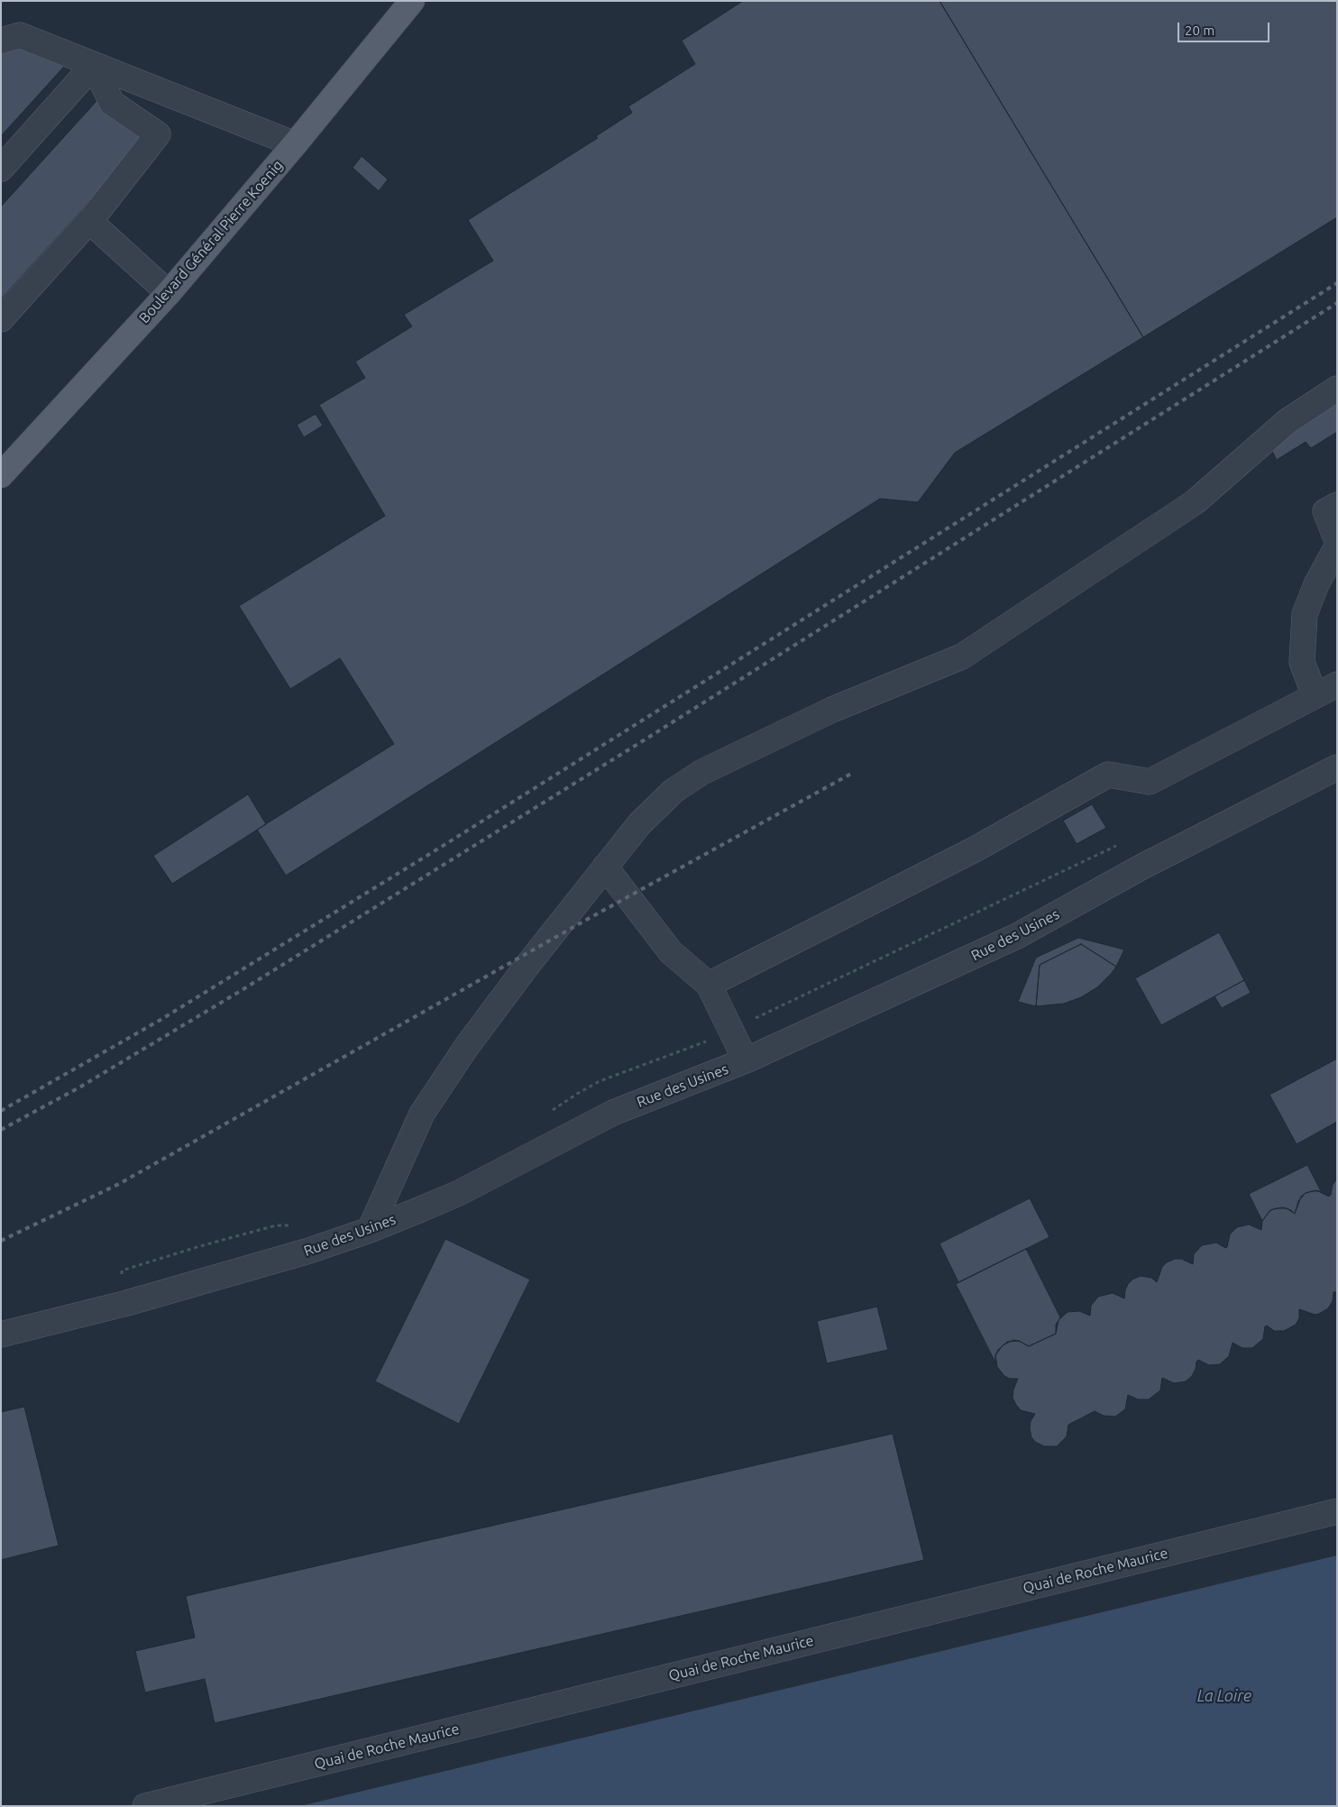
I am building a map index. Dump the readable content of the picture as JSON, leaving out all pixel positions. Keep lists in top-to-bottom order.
{
  "streets": {
    "main road": ["Boulevard Général Pierre Koenig"],
    "street": ["Rue des Usines", "Quai de Roche Maurice"]
  },
  "water": ["La Loire"],
  "scale_bar": "20 m"
}
